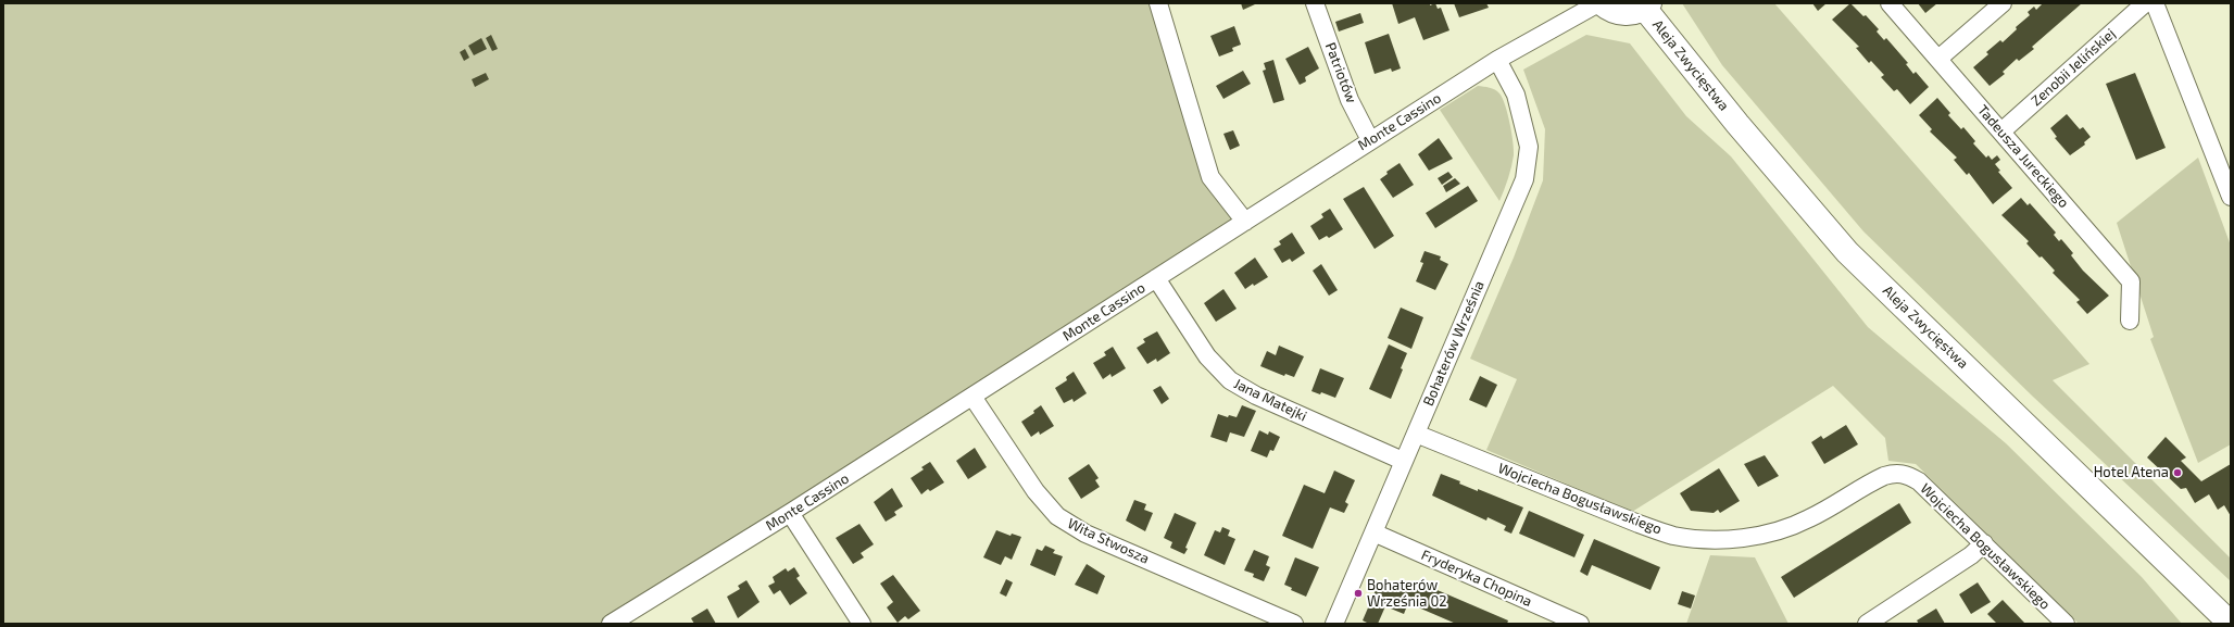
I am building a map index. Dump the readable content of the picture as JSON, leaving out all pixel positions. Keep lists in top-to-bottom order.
{
  "streets": {
    "main road": ["Aleja Zwycięstwa"],
    "street": [
      "Zenobii Jelińskiej",
      "Patriotów",
      "Monte Cassino",
      "Tadeusza Jureckiego",
      "Bohaterów Września",
      "Jana Matejki",
      "Wojciecha Bogusławskiego",
      "Wita Stwosza",
      "Fryderyka Chopina"
    ]
  },
  "crossings": [
    ["Zenobii Jelińskiej", "Tadeusza Jureckiego"],
    ["Patriotów", "Monte Cassino"],
    ["Monte Cassino", "Bohaterów Września"],
    ["Monte Cassino", "Jana Matejki"],
    ["Monte Cassino", "Wita Stwosza"],
    ["Bohaterów Września", "Jana Matejki"],
    ["Bohaterów Września", "Wojciecha Bogusławskiego"],
    ["Bohaterów Września", "Fryderyka Chopina"]
  ],
  "places": ["Hotel Atena", "Bohaterów Września 02"]
}
